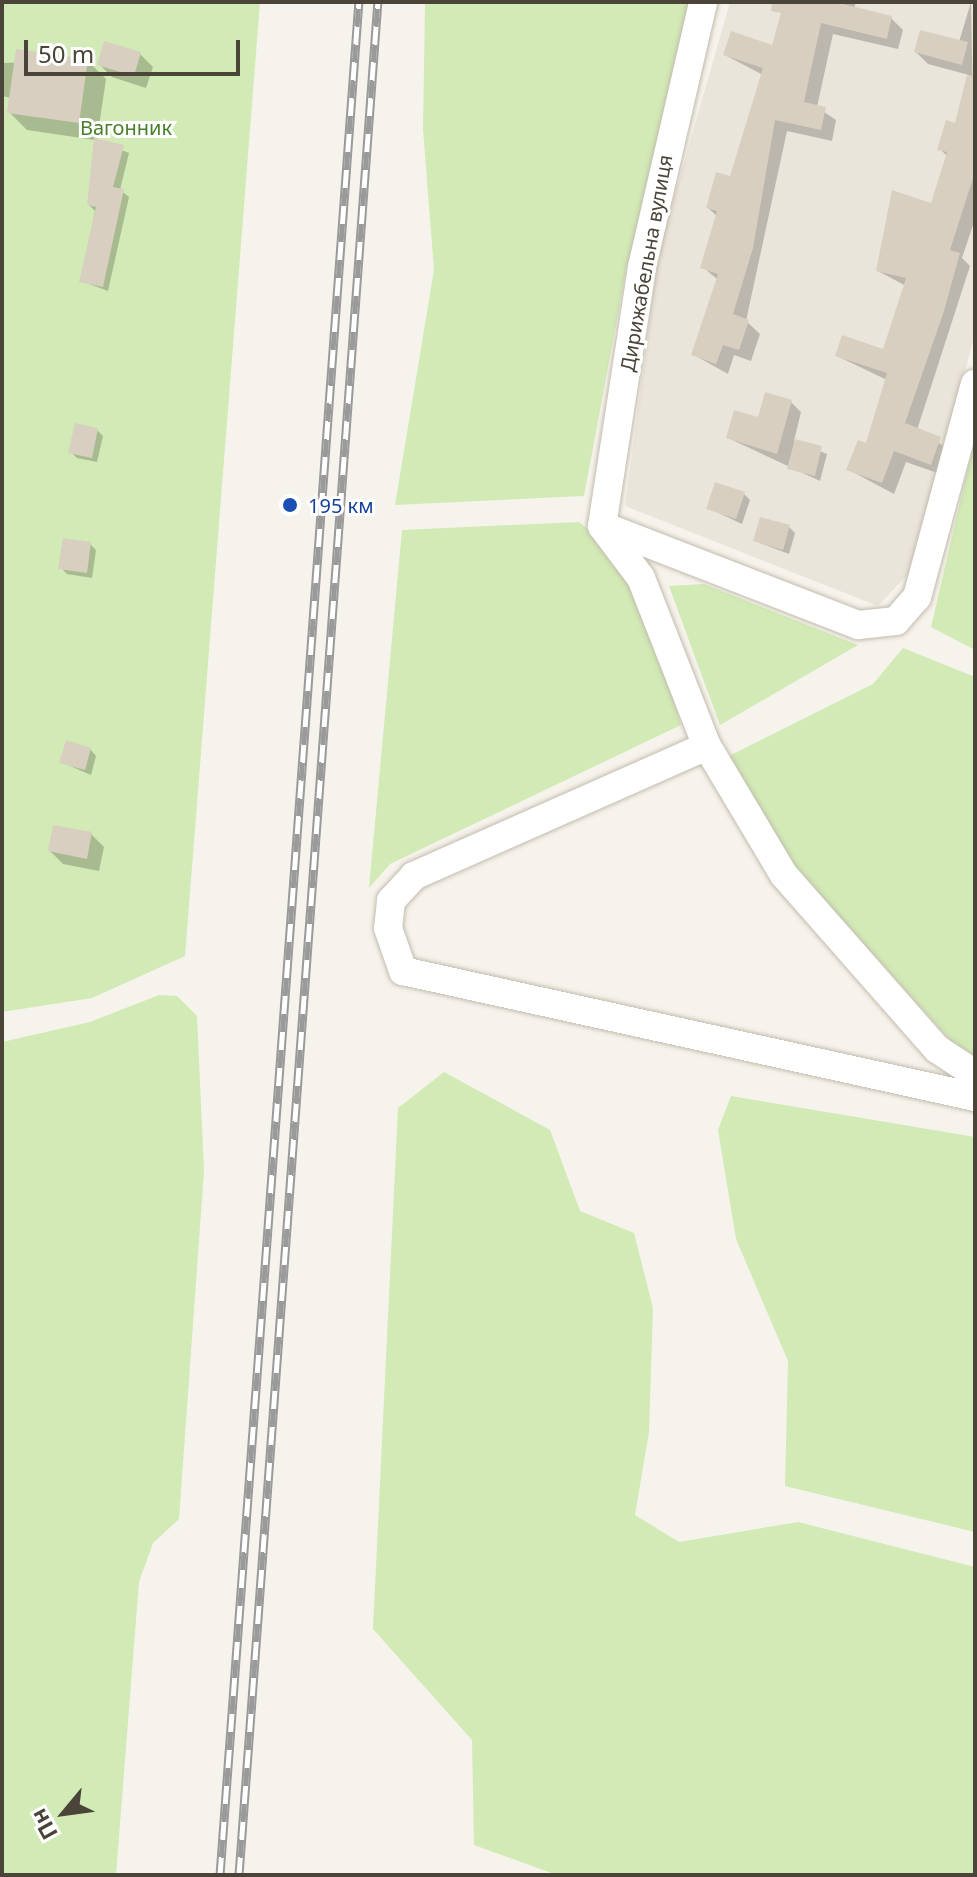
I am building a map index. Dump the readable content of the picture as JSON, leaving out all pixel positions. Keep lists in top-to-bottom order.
{
  "streets": {
    "street": ["Дирижабельна вулиця"]
  },
  "parks": ["Вагонник"],
  "places": ["195 км"],
  "scale_bar": "50 m",
  "north": "bottom left"
}
